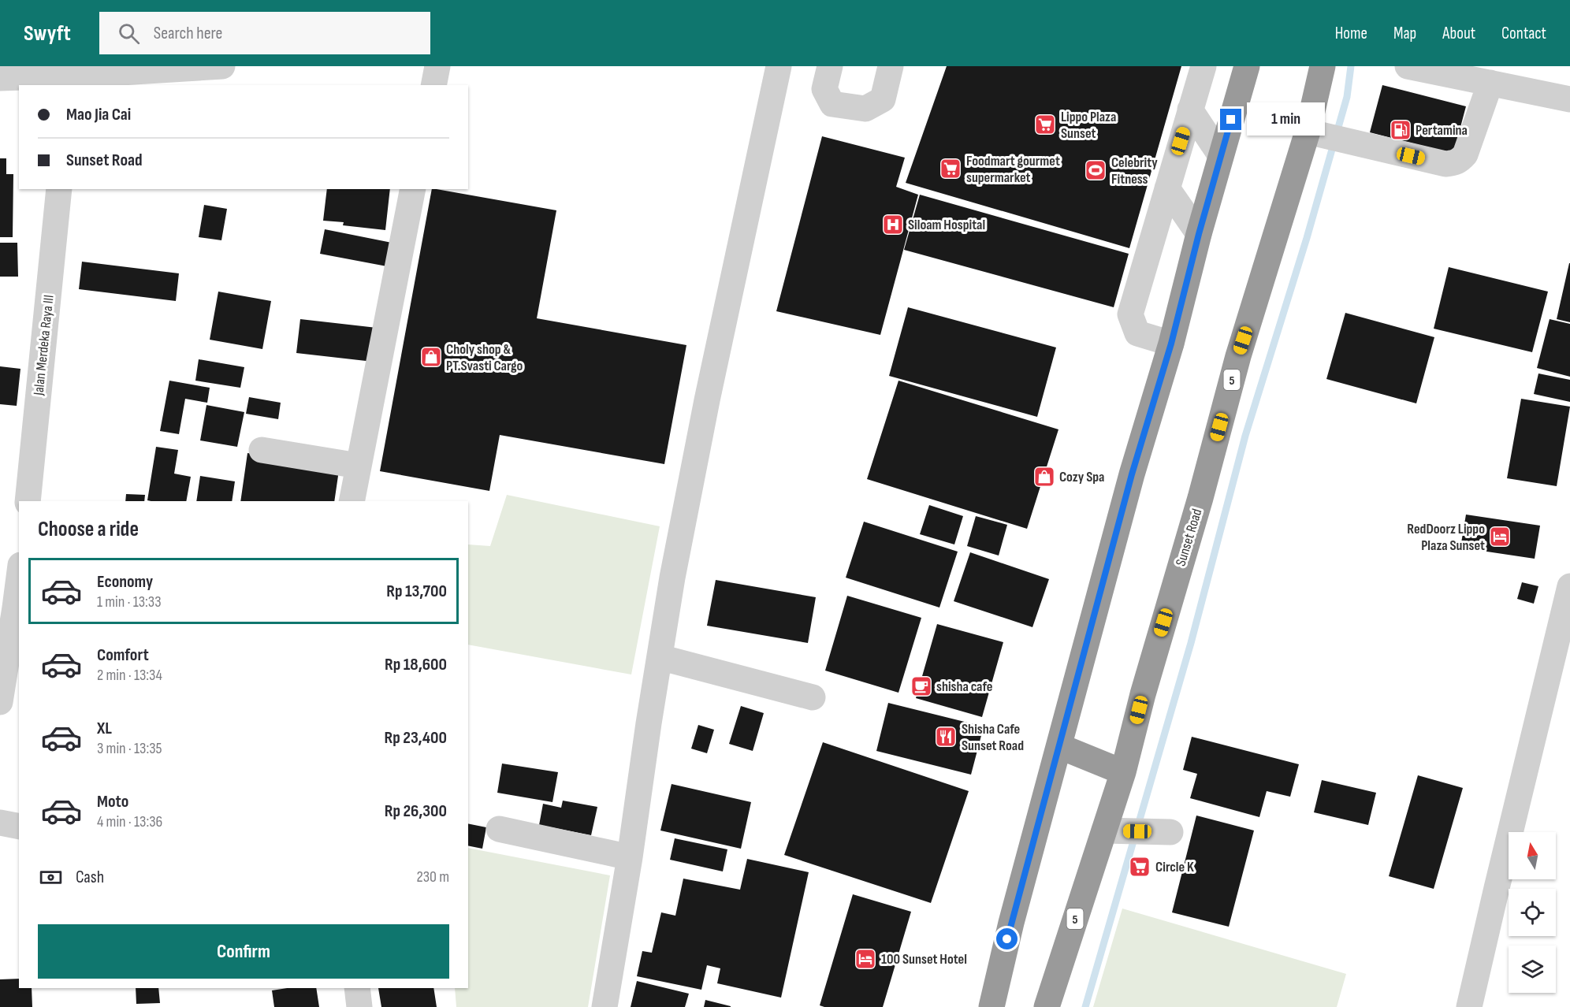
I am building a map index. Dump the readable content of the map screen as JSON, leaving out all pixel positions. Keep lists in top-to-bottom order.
{
  "streets": {
    "highway": ["5", "Sunset Road"],
    "street": ["Jalan Merdeka Raya III"]
  },
  "places": {
    "supermarket": ["Lippo Plaza Sunset", "Foodmart gourmet supermarket", "Circle K"],
    "fuel station": ["Pertamina"],
    "sports": ["Celebrity Fitness"],
    "hospital": ["Siloam Hospital"],
    "shop": ["Choly shop & PT.Svasti Cargo", "Cozy Spa"],
    "hotel": ["RedDoorz Lippo Plaza Sunset", "100 Sunset Hotel"],
    "cafe": ["shisha cafe"],
    "restaurant": ["Shisha Cafe Sunset Road"]
  },
  "north": "top",
  "page": {
    "header": "Swyft",
    "search": "Search here",
    "nav": [
      "Home",
      "Map",
      "About",
      "Contact"
    ],
    "banner": ["Mao Jia Cai", "Sunset Road"],
    "bubble": "1 min",
    "heading": "Choose a ride",
    "list": [
      {
        "name": "Economy",
        "note": "1 min · 13:33",
        "value": "Rp 13,700"
      },
      {
        "name": "Comfort",
        "note": "2 min · 13:34",
        "value": "Rp 18,600"
      },
      {
        "name": "XL",
        "note": "3 min · 13:35",
        "value": "Rp 23,400"
      },
      {
        "name": "Moto",
        "note": "4 min · 13:36",
        "value": "Rp 26,300"
      }
    ],
    "pay": ["Cash", "230 m"],
    "buttons": "Confirm"
  }
}
